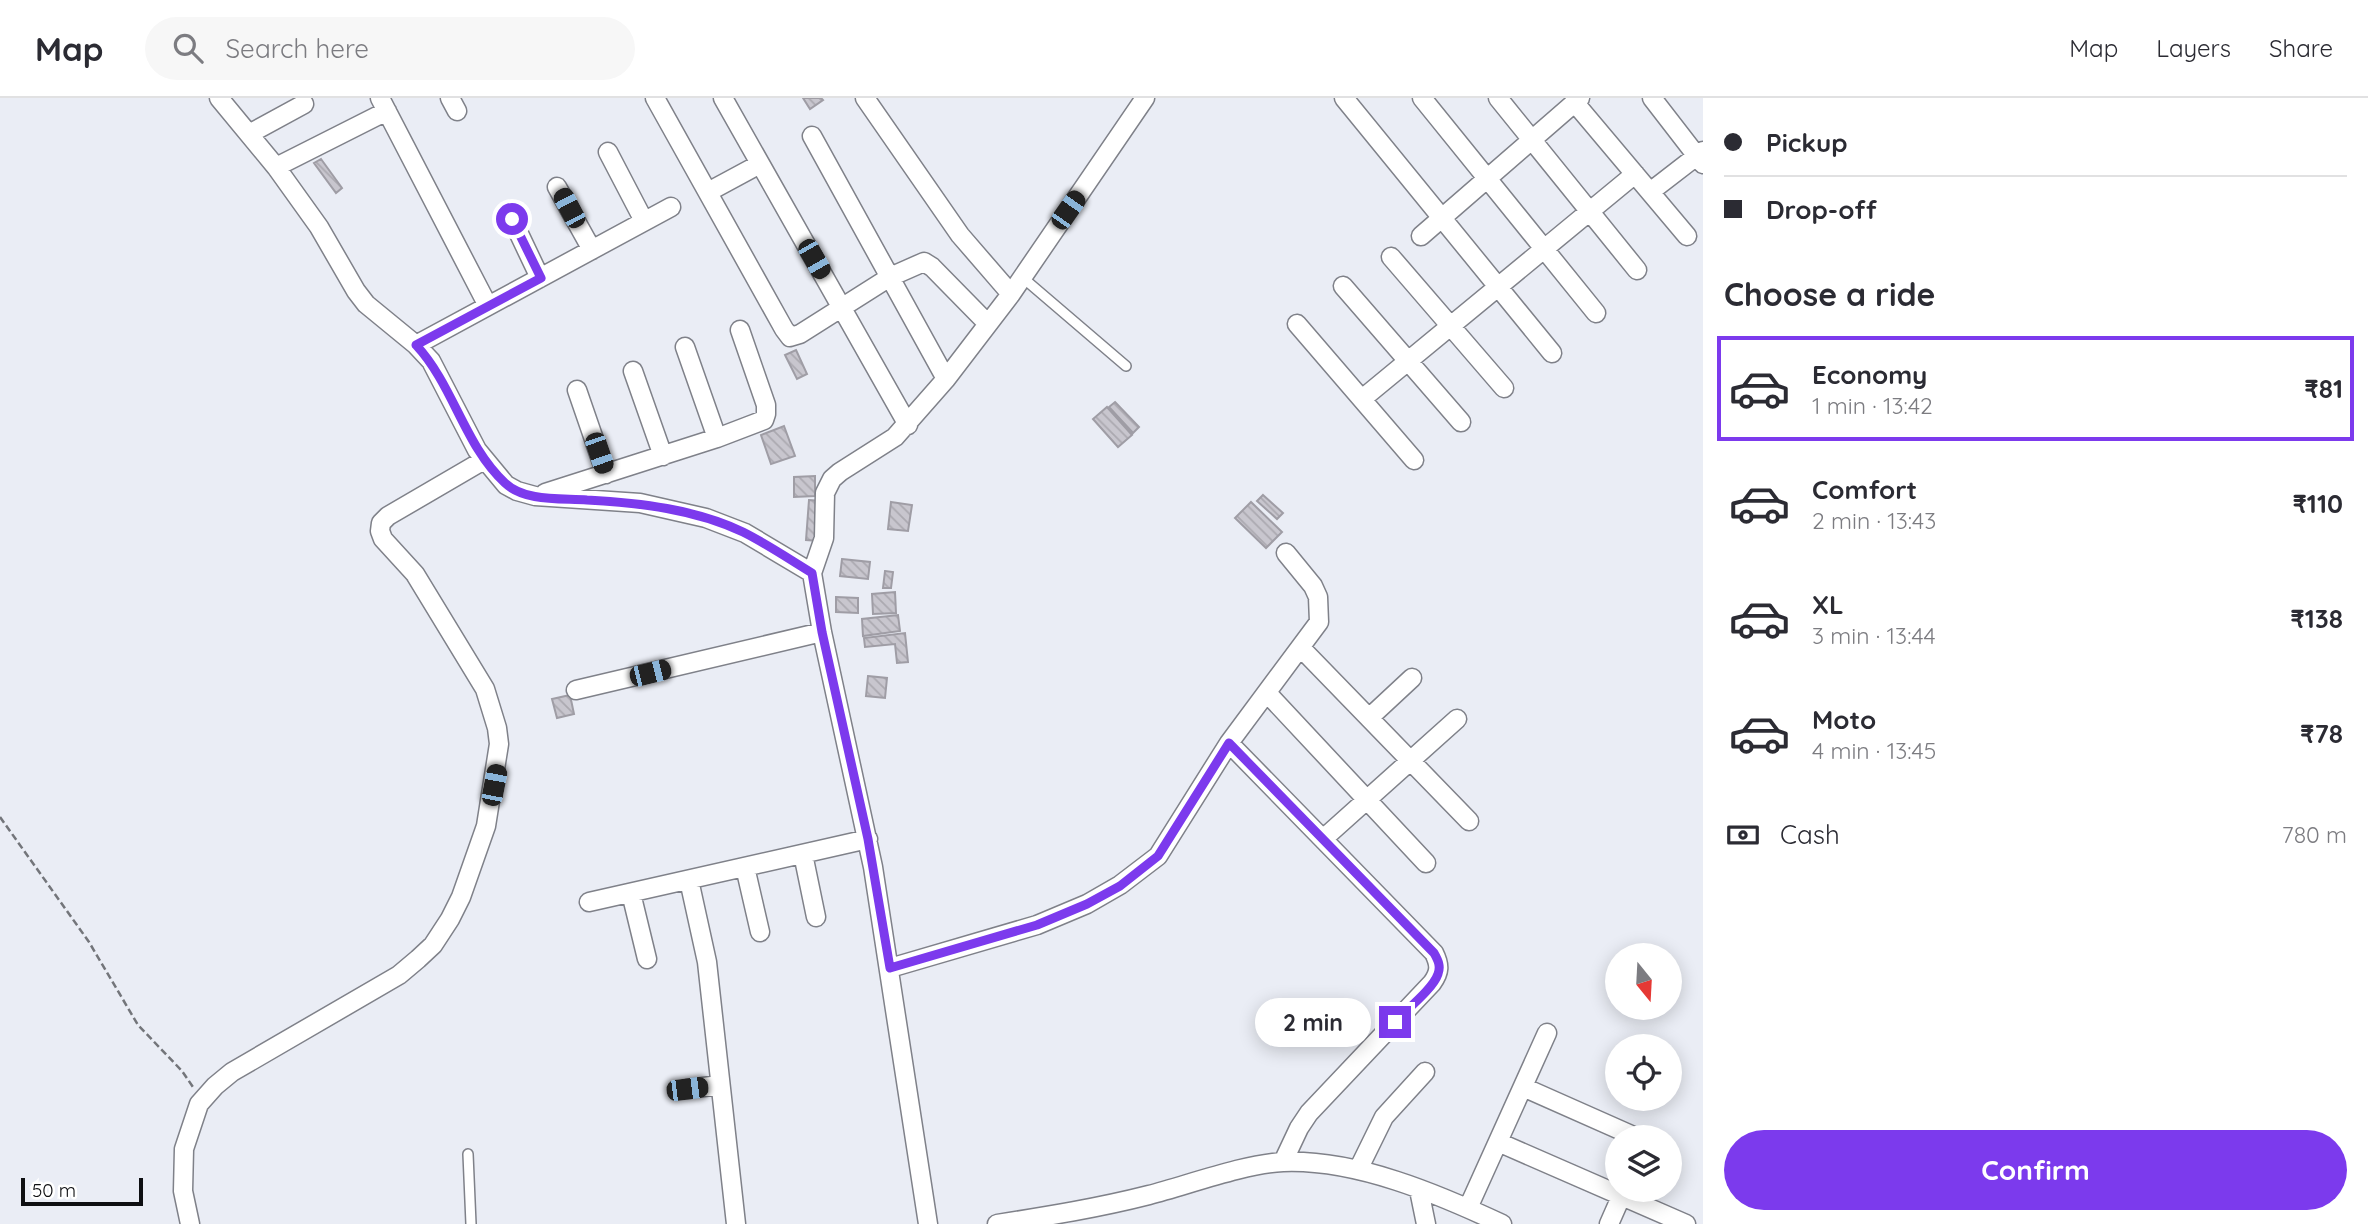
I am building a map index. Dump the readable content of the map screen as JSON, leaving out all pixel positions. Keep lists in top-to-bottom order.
{
  "scale_bar": "50 m",
  "north": "bottom",
  "page": {
    "header": "Map",
    "search": "Search here",
    "nav": ["Map", "Layers", "Share"],
    "banner": ["Pickup", "Drop-off"],
    "heading": "Choose a ride",
    "list": [
      {
        "name": "Economy",
        "note": "1 min · 13:42",
        "value": "₹81"
      },
      {
        "name": "Comfort",
        "note": "2 min · 13:43",
        "value": "₹110"
      },
      {
        "name": "XL",
        "note": "3 min · 13:44",
        "value": "₹138"
      },
      {
        "name": "Moto",
        "note": "4 min · 13:45",
        "value": "₹78"
      }
    ],
    "pay": ["Cash", "780 m"],
    "bubble": "2 min",
    "buttons": "Confirm",
    "scale": "50 m"
  }
}
